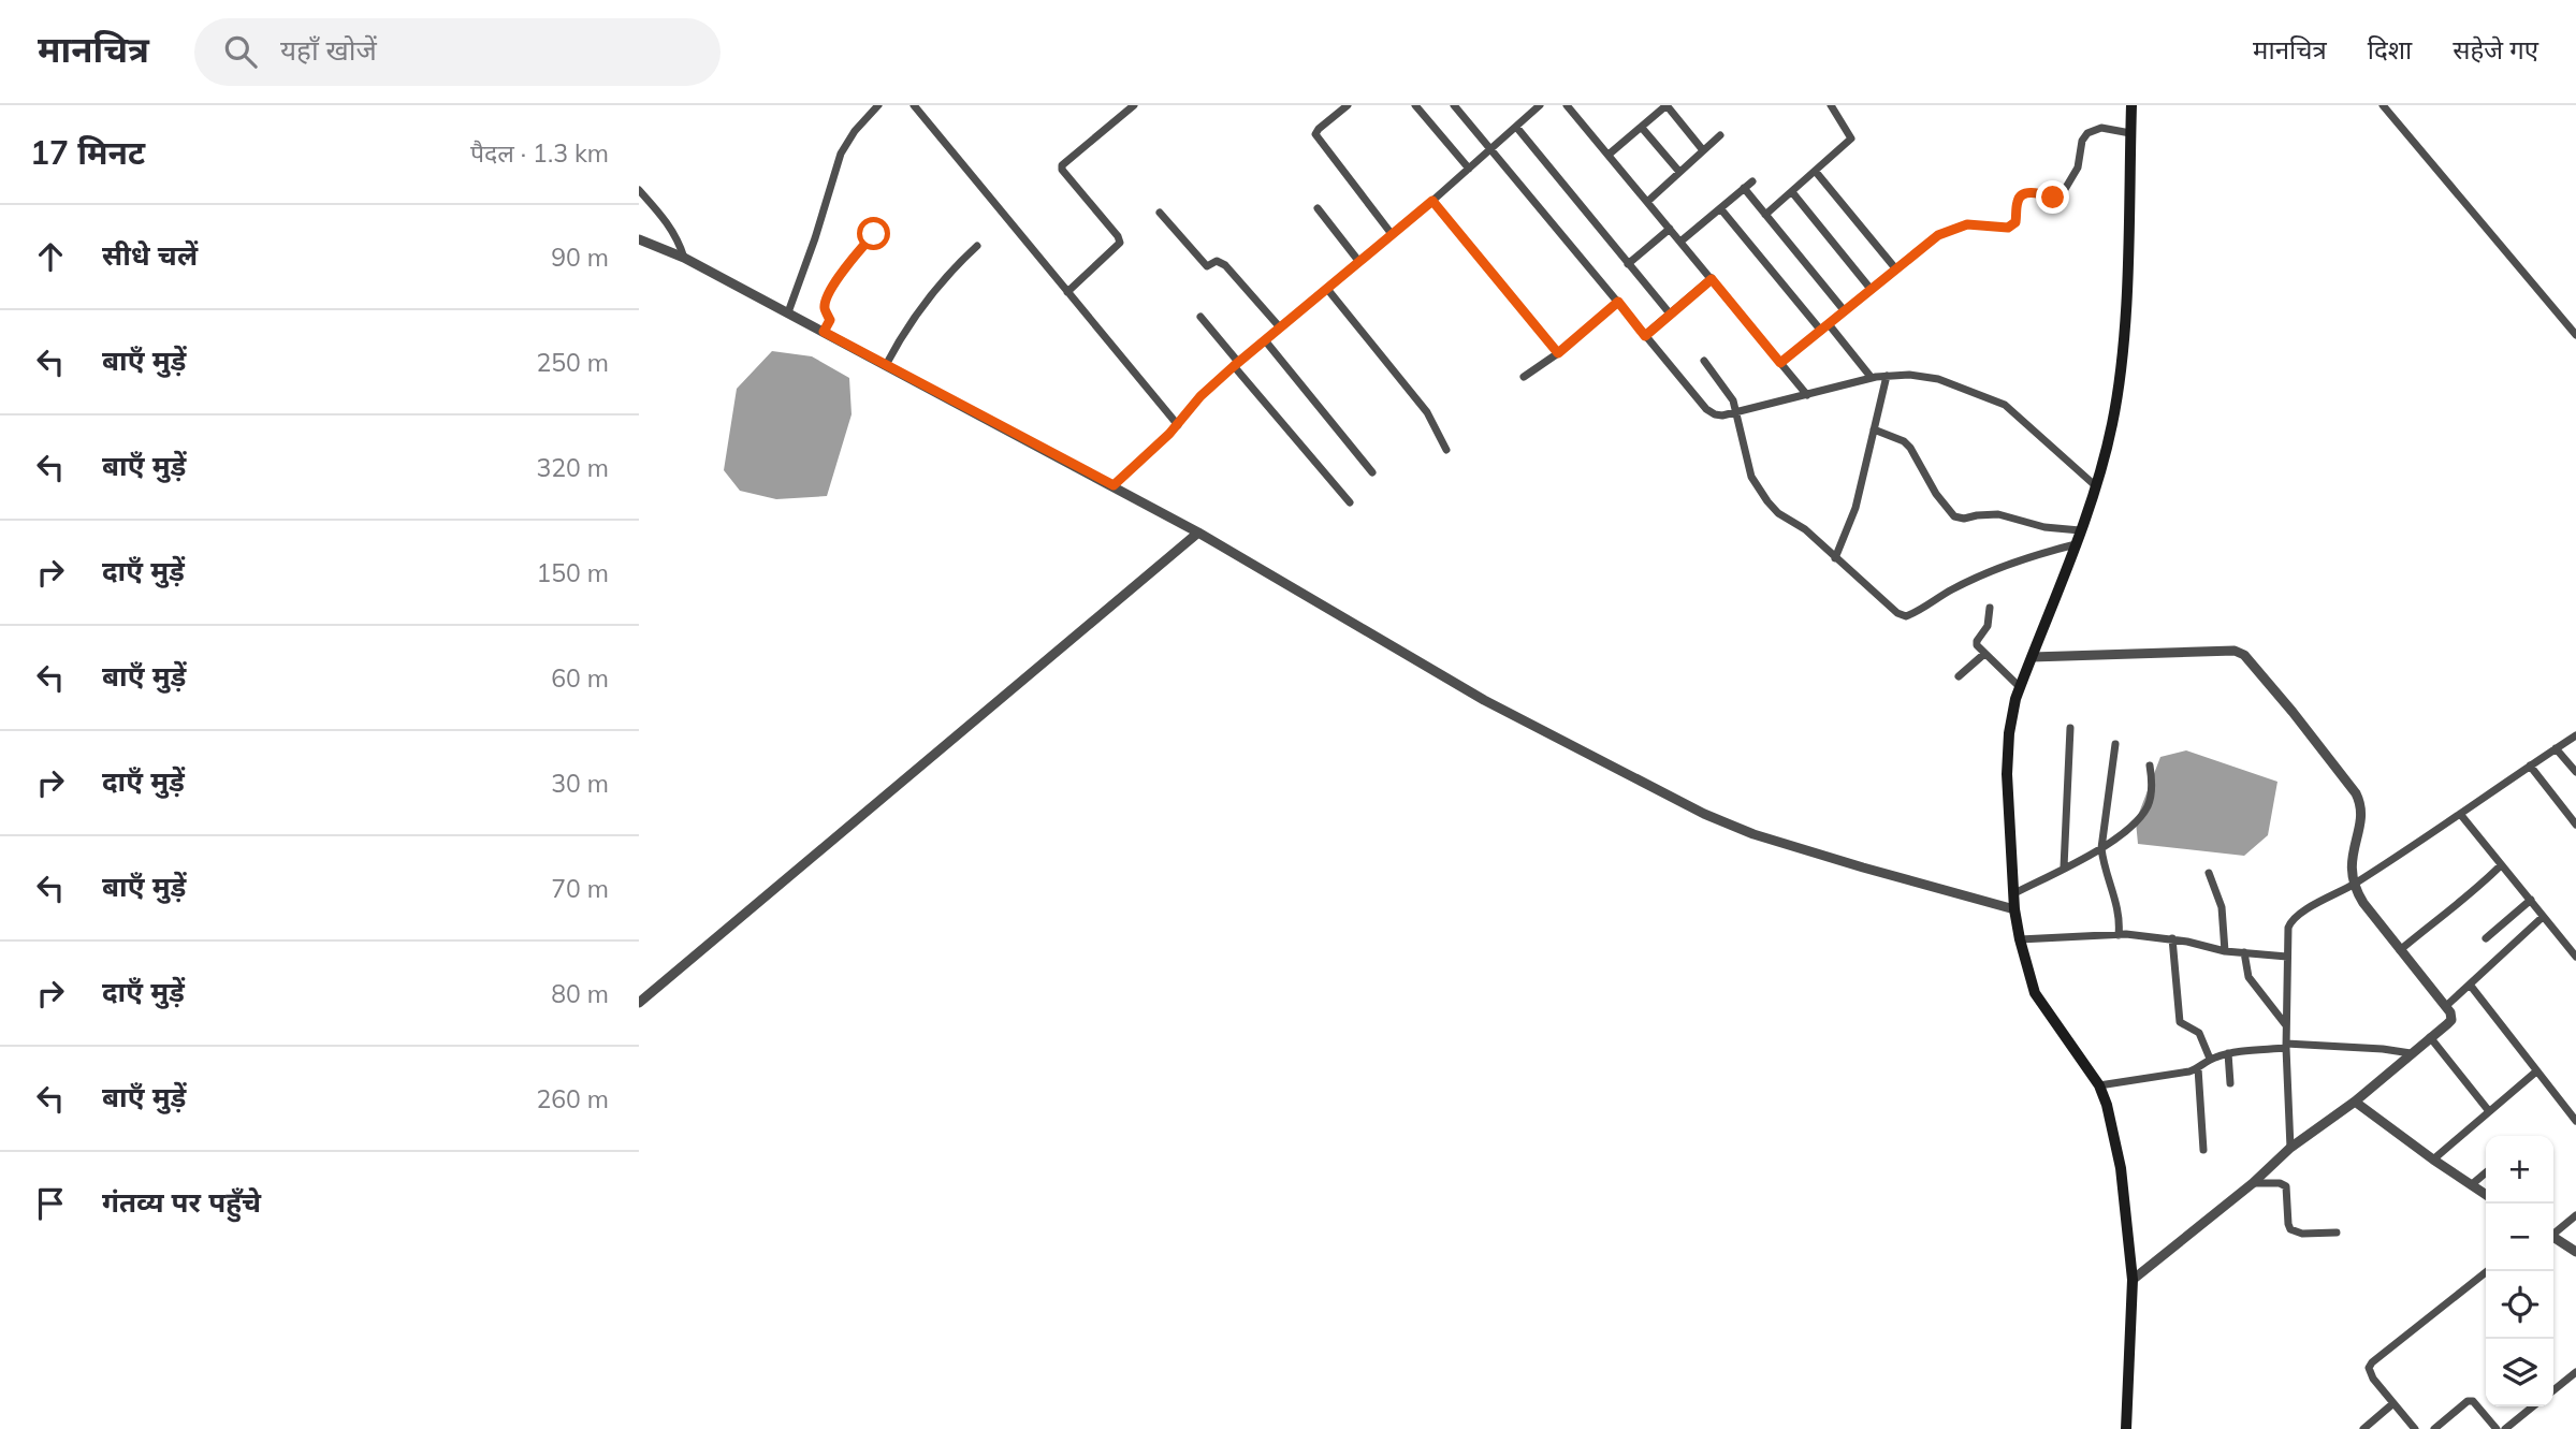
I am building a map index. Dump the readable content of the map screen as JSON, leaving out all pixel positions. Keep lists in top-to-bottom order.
{
  "page": {
    "header": "मानचित्र",
    "search": "यहाँ खोजें",
    "nav": ["मानचित्र", "दिशा", "सहेजे गए"],
    "heading": ["17 मिनट", "पैदल · 1.3 km"],
    "list": [
      ["सीधे चलें", "90 m"],
      ["बाएँ मुड़ें", "250 m"],
      ["बाएँ मुड़ें", "320 m"],
      ["दाएँ मुड़ें", "150 m"],
      ["बाएँ मुड़ें", "60 m"],
      ["दाएँ मुड़ें", "30 m"],
      ["बाएँ मुड़ें", "70 m"],
      ["दाएँ मुड़ें", "80 m"],
      ["बाएँ मुड़ें", "260 m"],
      "गंतव्य पर पहुँचे"
    ],
    "map_buttons": ["+", "−"]
  }
}
